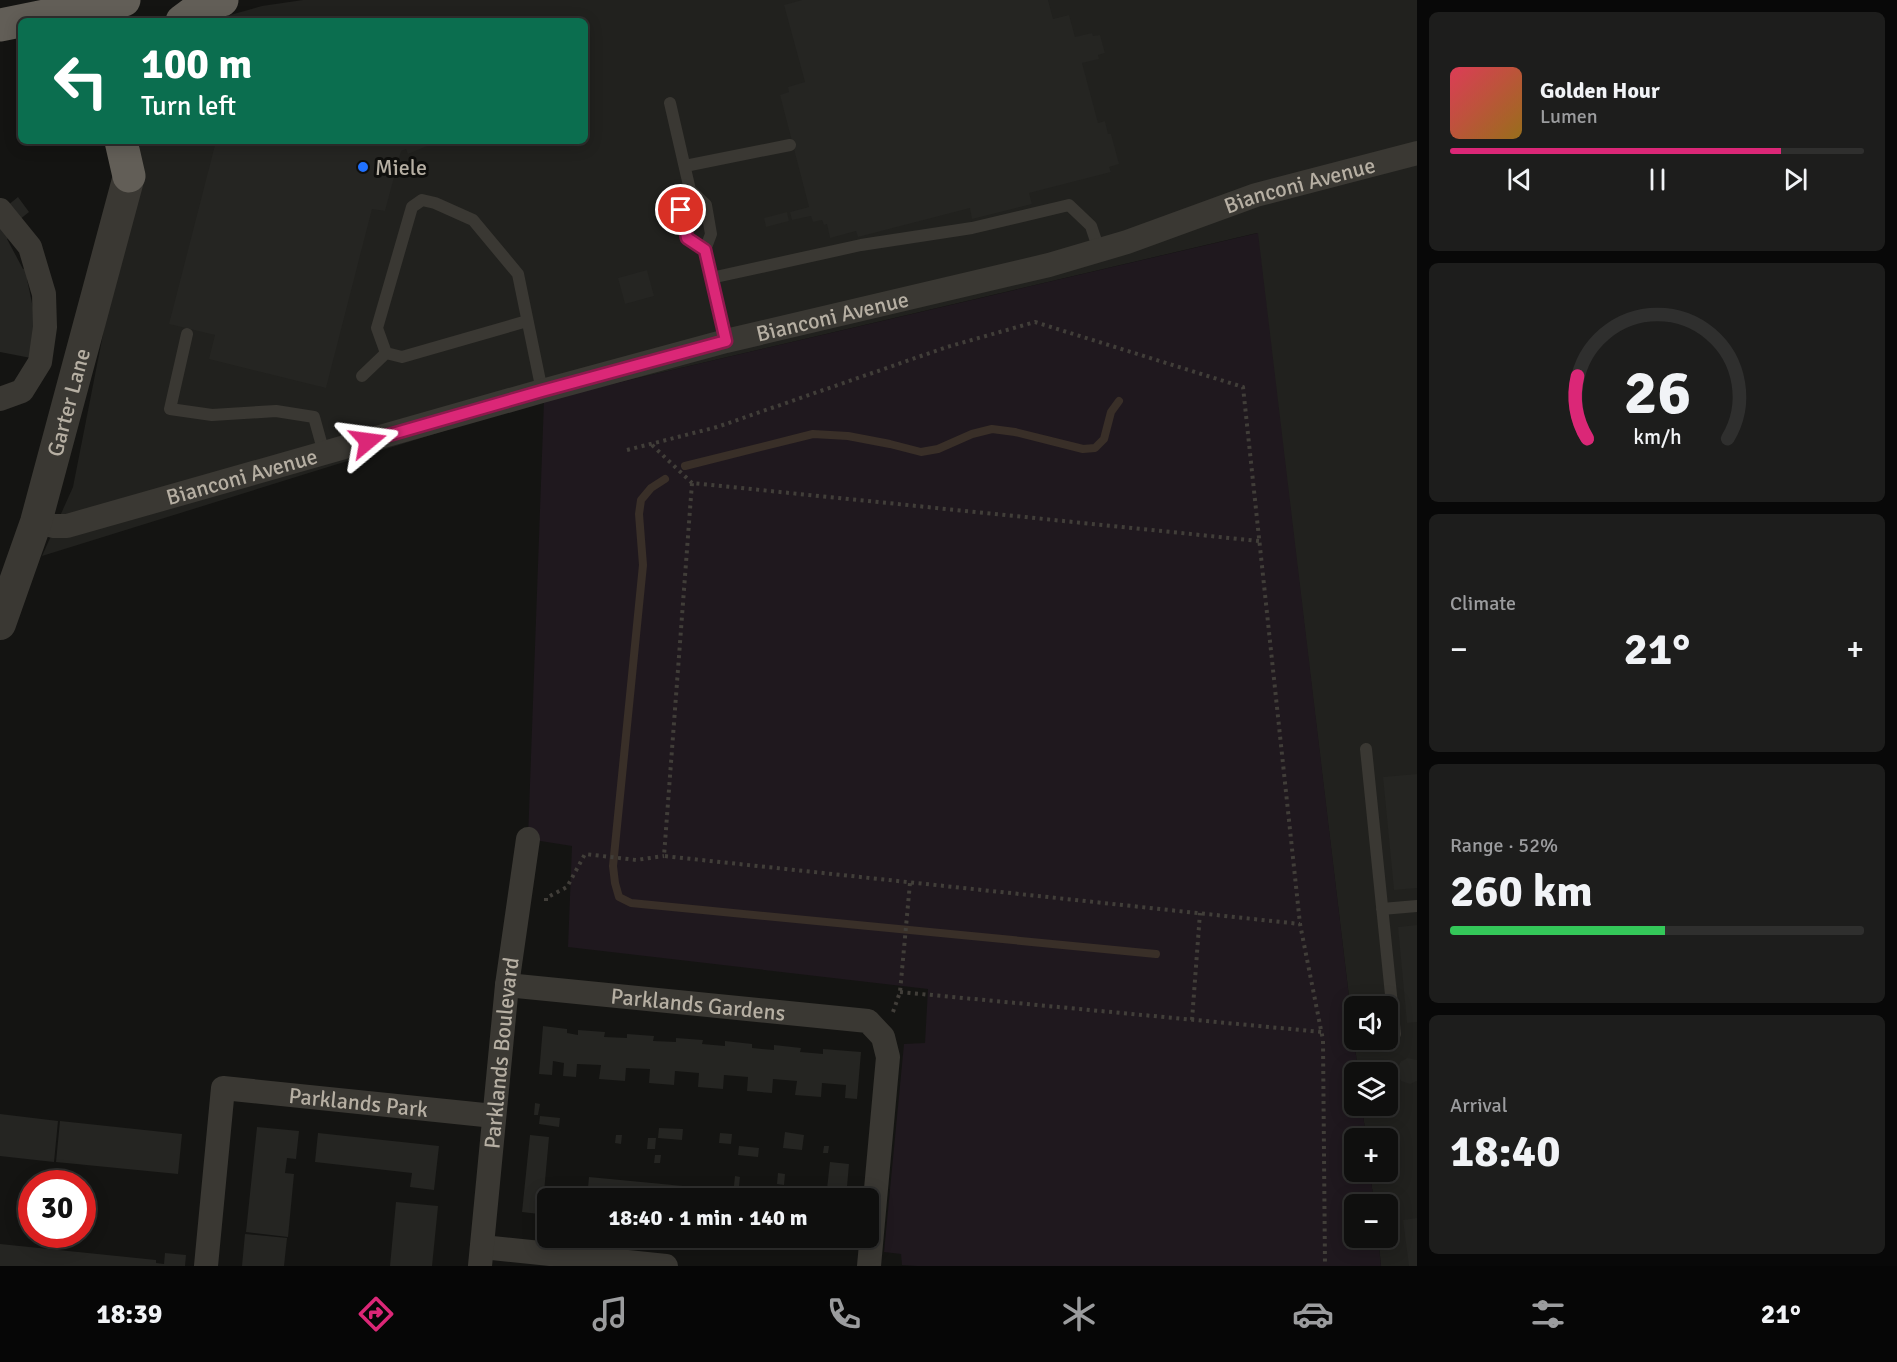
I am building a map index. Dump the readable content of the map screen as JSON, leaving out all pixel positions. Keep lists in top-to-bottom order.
{
  "streets": {
    "street": [
      "Bianconi Avenue",
      "Garter Lane",
      "Parklands Gardens",
      "Parklands Boulevard",
      "Parklands Park"
    ]
  },
  "crossings": [
    ["Bianconi Avenue", "Garter Lane"],
    ["Parklands Gardens", "Parklands Boulevard"],
    ["Parklands Boulevard", "Parklands Park"]
  ],
  "places": ["Miele"],
  "page": {
    "turn": ["100 m", "Turn left"],
    "song": ["Golden Hour", "Lumen"],
    "tile": [
      "Climate",
      ["Range · 52%", "260 km"],
      ["Arrival", "18:40"]
    ],
    "heat": ["−", "21°", "+"],
    "map_buttons": ["+", "−"],
    "limit": "30",
    "trip": "18:40 · 1 min · 140 m",
    "tabs": ["18:39", "21°"],
    "gauge": ["26", "km/h"]
  }
}
